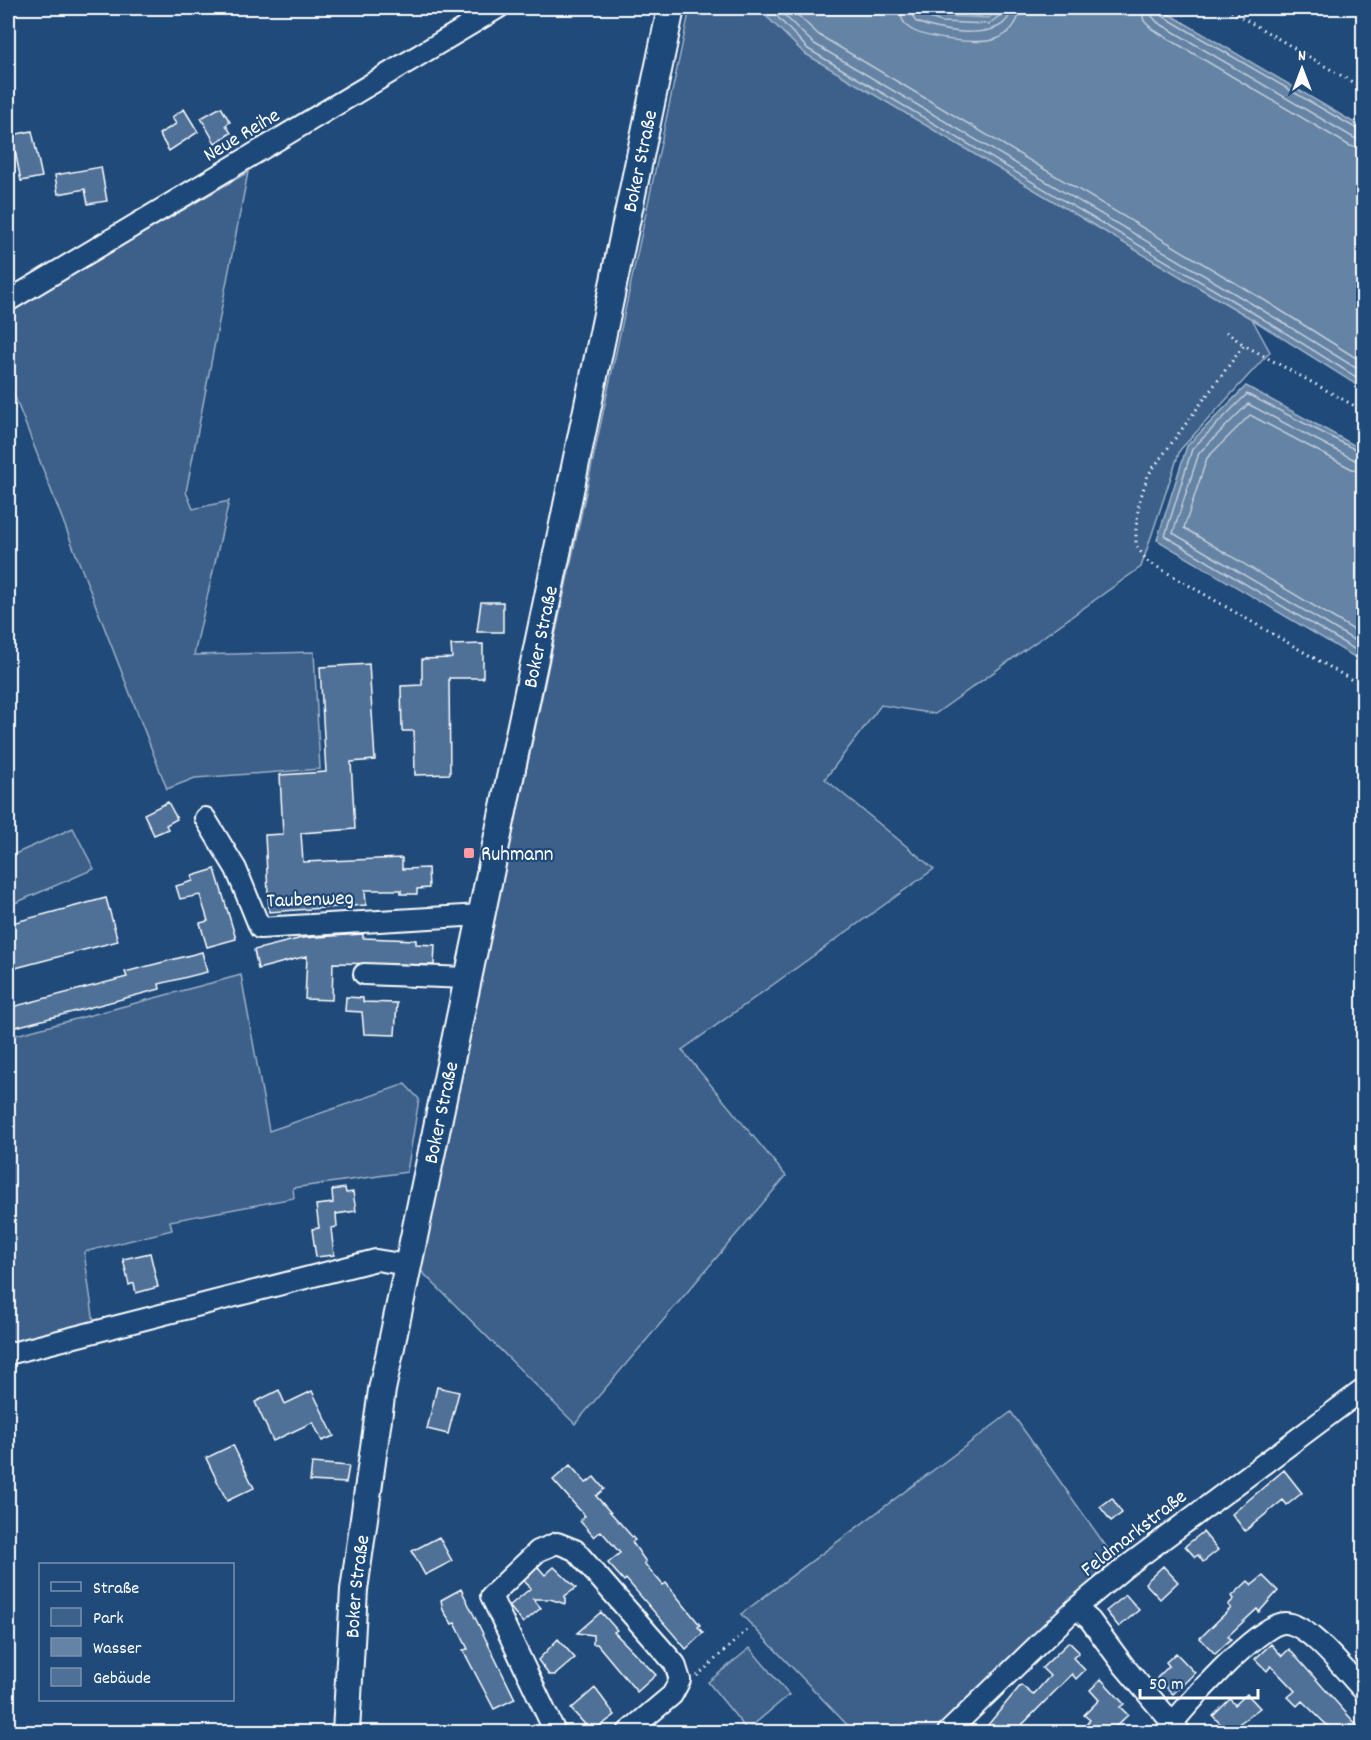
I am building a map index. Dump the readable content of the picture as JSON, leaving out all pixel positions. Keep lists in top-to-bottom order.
{
  "streets": {
    "main road": ["Boker Straße"],
    "street": ["Neue Reihe", "Taubenweg", "Feldmarkstraße"]
  },
  "crossings": [
    ["Boker Straße", "Taubenweg"]
  ],
  "places": {
    "transit": ["Ruhmann"]
  },
  "legend": [
    "Straße",
    "Park",
    "Wasser",
    "Gebäude"
  ],
  "scale_bar": "50 m",
  "north": "top"
}
